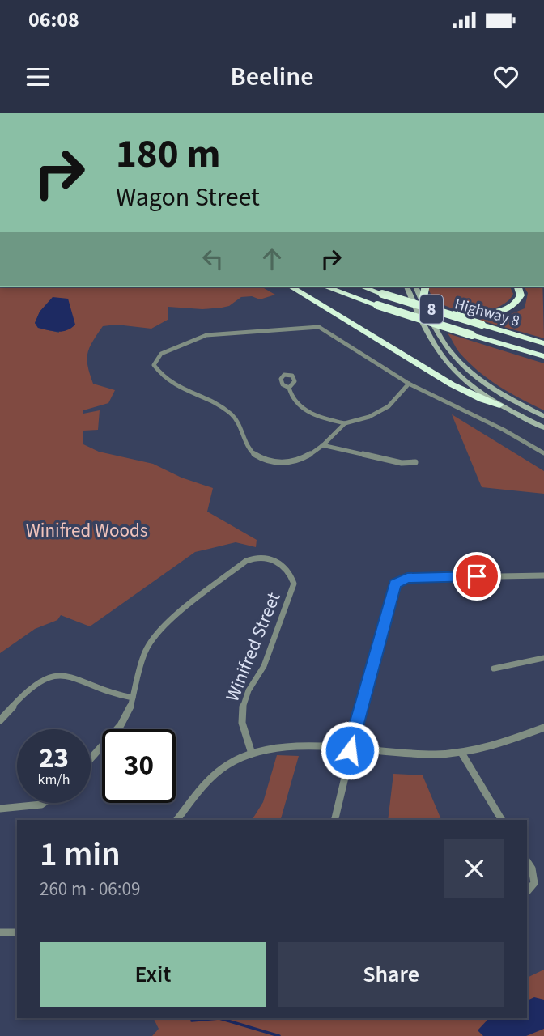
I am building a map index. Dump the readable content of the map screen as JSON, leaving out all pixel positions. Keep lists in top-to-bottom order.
{
  "streets": {
    "highway": ["8", "Highway 8"],
    "street": ["Winifred Street"]
  },
  "parks": ["Winifred Woods"],
  "page": {
    "status": "06:08",
    "header": "Beeline",
    "turn": ["180 m", "Wagon Street"],
    "speed": "23 km/h",
    "limit": "30",
    "heading": ["1 min", "260 m · 06:09"],
    "buttons": ["Exit", "Share"]
  }
}
